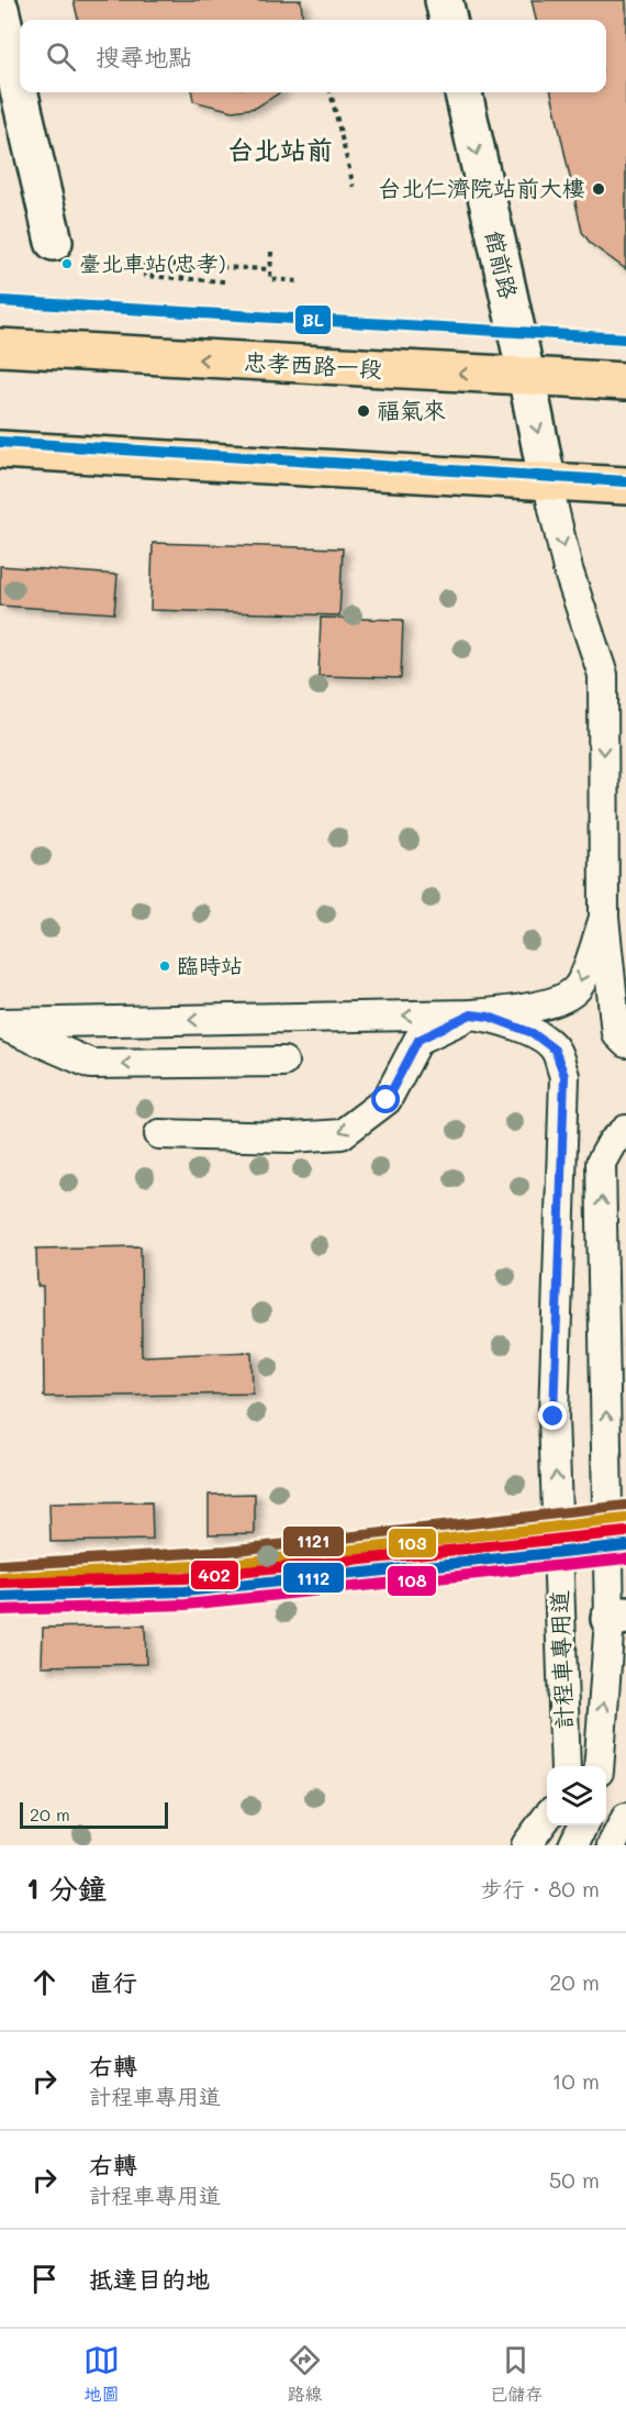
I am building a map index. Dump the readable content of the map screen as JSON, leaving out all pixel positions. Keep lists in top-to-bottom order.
{
  "streets": {
    "main road": ["忠孝西路一段"],
    "street": ["館前路"],
    "lane": ["計程車專用道"]
  },
  "crossings": [
    ["館前路", "忠孝西路一段"]
  ],
  "one_way": ["館前路"],
  "districts": ["台北站前"],
  "places": [
    "台北仁濟院站前大樓",
    "臺北車站(忠孝)",
    "福氣來",
    "臨時站"
  ],
  "lines": [
    "transit line BL",
    "transit line 1121",
    "transit line 103",
    "transit line 402",
    "transit line 1112",
    "transit line 108"
  ],
  "scale_bar": "20 m",
  "page": {
    "search": "搜尋地點",
    "scale": "20 m",
    "heading": ["1 分鐘", "步行 · 80 m"],
    "list": [
      ["直行", "20 m"],
      ["右轉", "計程車專用道", "10 m"],
      ["右轉", "計程車專用道", "50 m"],
      "抵達目的地"
    ],
    "nav": ["地圖", "路線", "已儲存"]
  }
}
